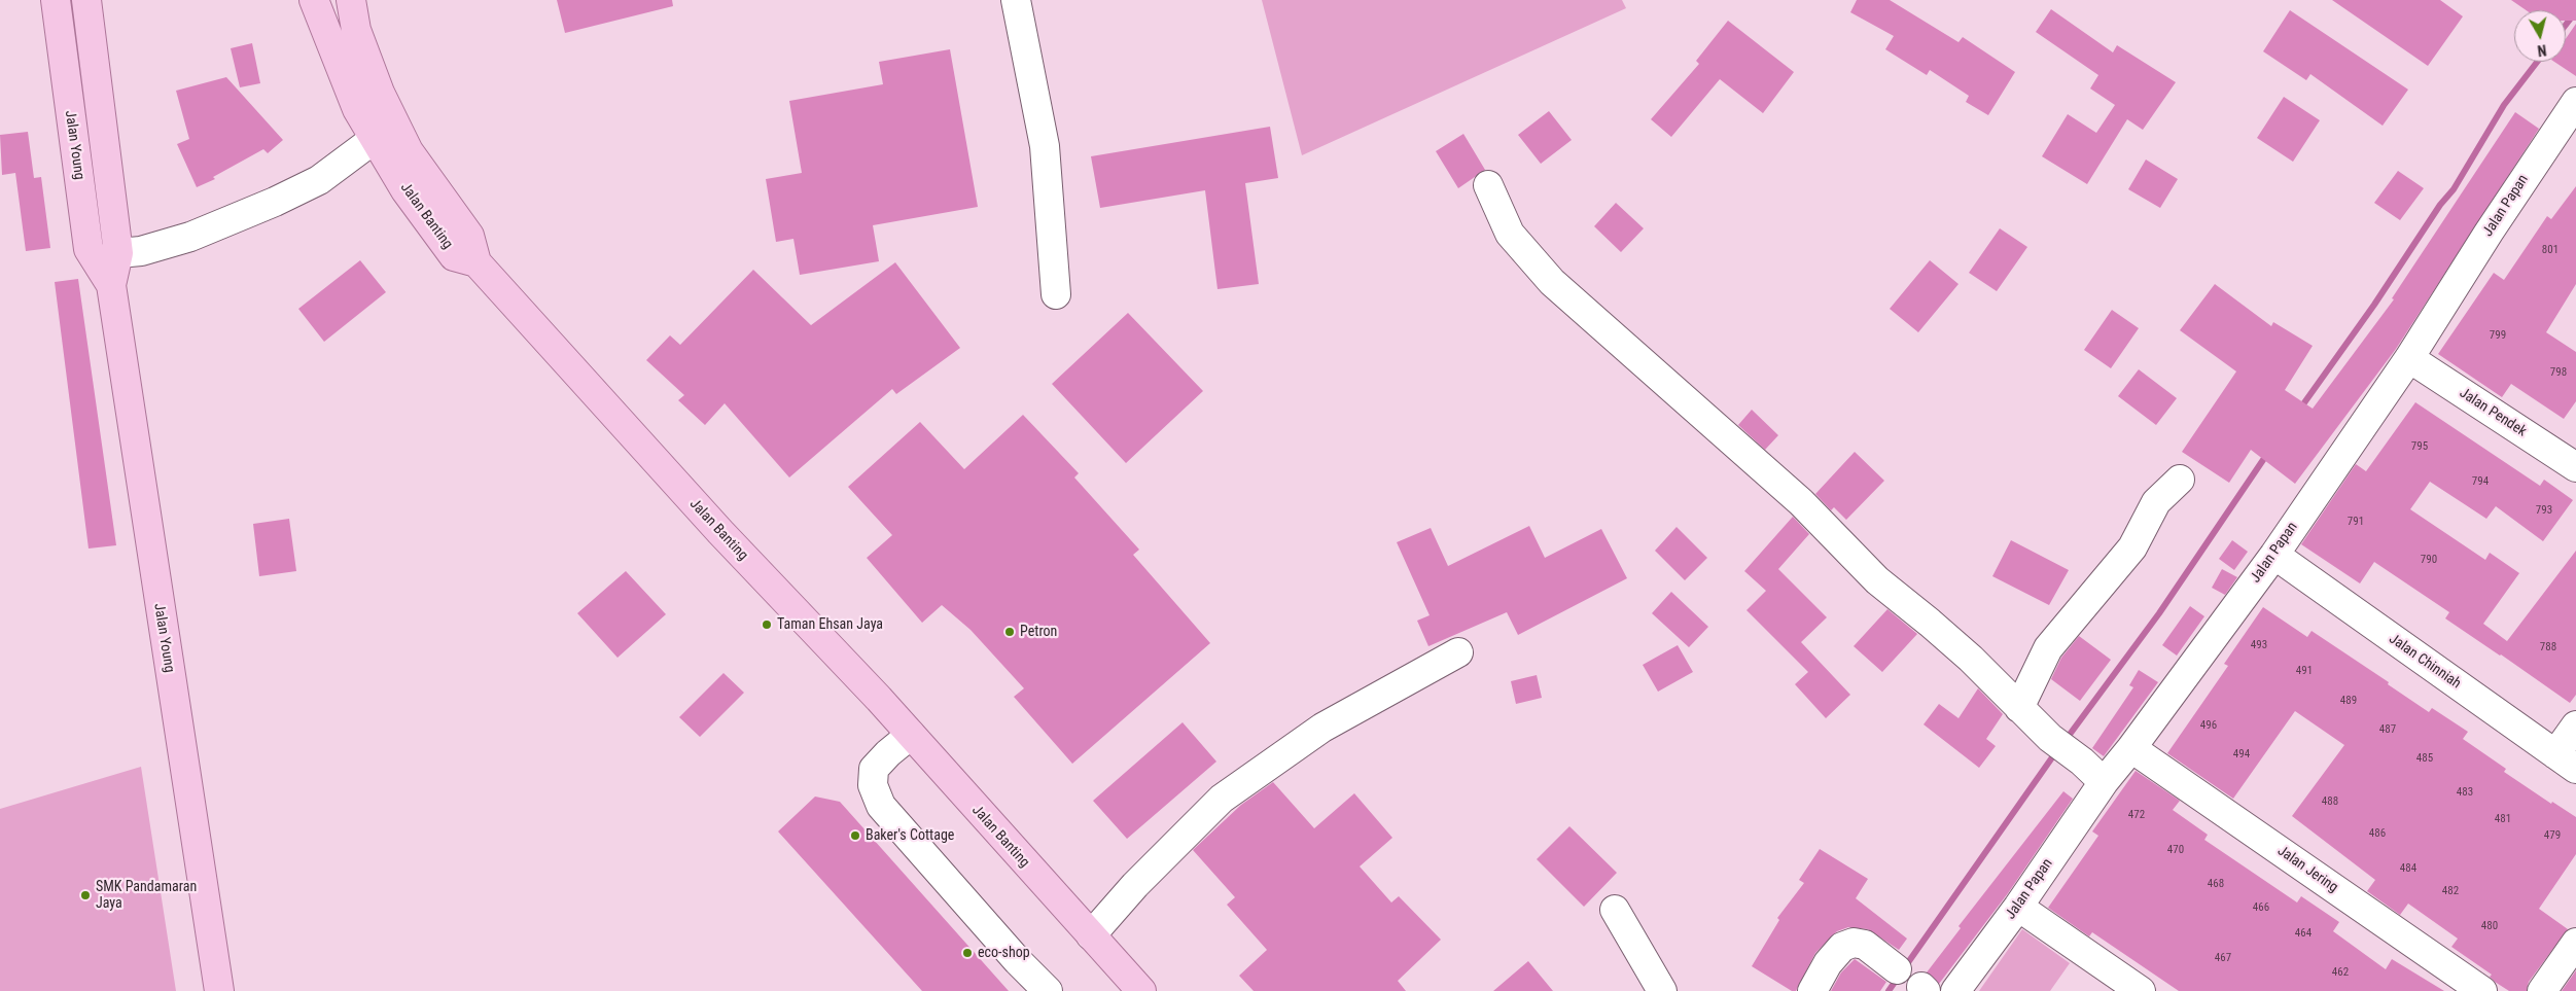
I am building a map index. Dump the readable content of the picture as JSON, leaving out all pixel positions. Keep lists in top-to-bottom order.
{
  "streets": {
    "main road": ["Jalan Young", "Jalan Banting"],
    "street": [
      "Jalan Papan",
      "Jalan Pendek",
      "Jalan Chinniah",
      "Jalan Jering"
    ]
  },
  "crossings": [
    ["Jalan Papan", "Jalan Pendek"],
    ["Jalan Papan", "Jalan Chinniah"],
    ["Jalan Papan", "Jalan Jering"]
  ],
  "places": [
    "Taman Ehsan Jaya",
    "Petron",
    "Baker's Cottage",
    "SMK Pandamaran Jaya",
    "eco-shop"
  ],
  "house_numbers": [
    "801",
    "799",
    "798",
    "795",
    "794",
    "793",
    "791",
    "790",
    "493",
    "788",
    "491",
    "489",
    "496",
    "487",
    "494",
    "485",
    "483",
    "488",
    "472",
    "481",
    "486",
    "479",
    "470",
    "484",
    "468",
    "482",
    "466",
    "480",
    "464",
    "467",
    "462"
  ],
  "north": "bottom"
}
